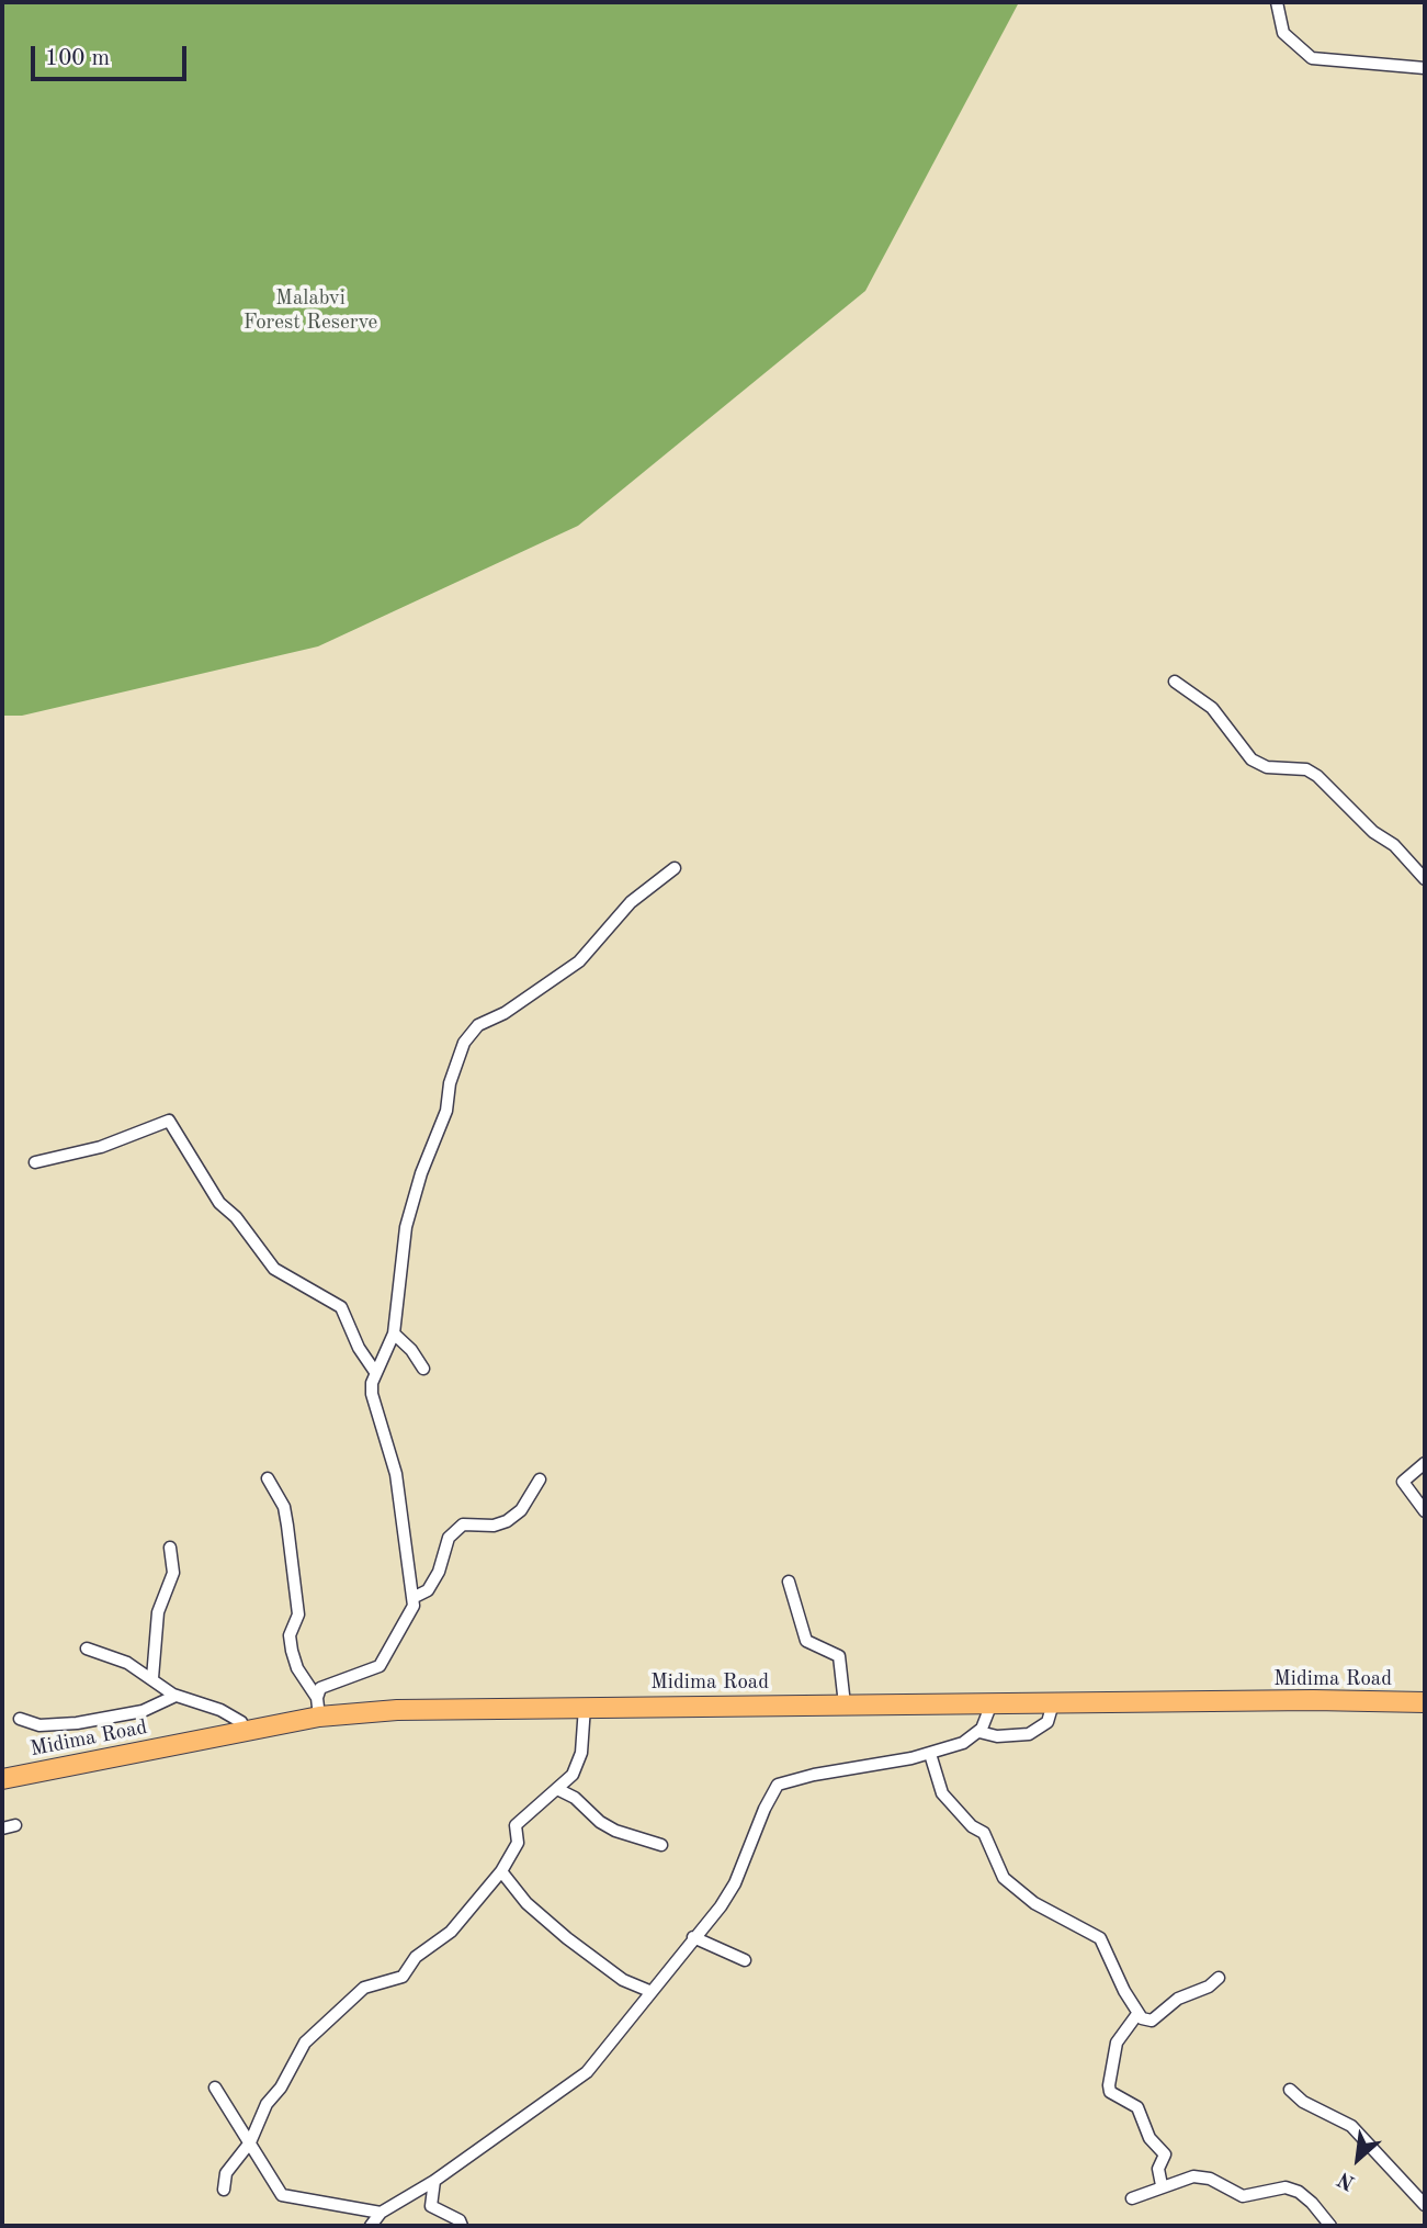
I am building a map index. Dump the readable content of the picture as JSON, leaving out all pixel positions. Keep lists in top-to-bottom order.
{
  "streets": {
    "main road": ["Midima Road"]
  },
  "parks": ["Malabvi Forest Reserve"],
  "scale_bar": "100 m",
  "north": "bottom left"
}
